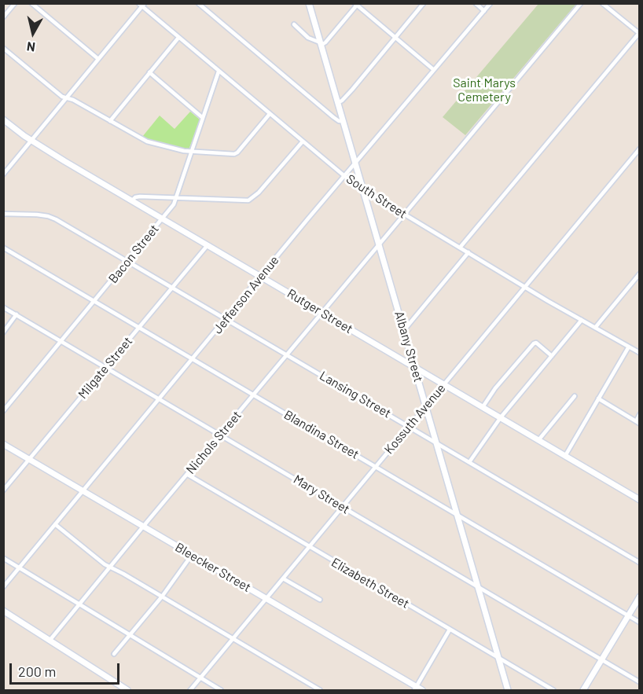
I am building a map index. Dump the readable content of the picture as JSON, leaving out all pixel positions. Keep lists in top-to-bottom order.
{
  "streets": {
    "street": [
      "South Street",
      "Bacon Street",
      "Jefferson Avenue",
      "Rutger Street",
      "Albany Street",
      "Milgate Street",
      "Lansing Street",
      "Kossuth Avenue",
      "Blandina Street",
      "Nichols Street",
      "Mary Street",
      "Bleecker Street",
      "Elizabeth Street"
    ]
  },
  "crossings": [
    ["South Street", "Bacon Street"],
    ["South Street", "Jefferson Avenue"],
    ["South Street", "Albany Street"],
    ["South Street", "Kossuth Avenue"],
    ["South Street", "Nichols Street"],
    ["Bacon Street", "Rutger Street"],
    ["Bacon Street", "Lansing Street"],
    ["Bacon Street", "Blandina Street"],
    ["Bacon Street", "Mary Street"],
    ["Jefferson Avenue", "Rutger Street"],
    ["Jefferson Avenue", "Albany Street"],
    ["Jefferson Avenue", "Lansing Street"],
    ["Jefferson Avenue", "Blandina Street"],
    ["Jefferson Avenue", "Mary Street"],
    ["Jefferson Avenue", "Bleecker Street"],
    ["Rutger Street", "Albany Street"],
    ["Rutger Street", "Milgate Street"],
    ["Rutger Street", "Kossuth Avenue"],
    ["Rutger Street", "Nichols Street"],
    ["Albany Street", "Lansing Street"],
    ["Albany Street", "Kossuth Avenue"],
    ["Albany Street", "Blandina Street"],
    ["Albany Street", "Nichols Street"],
    ["Albany Street", "Mary Street"],
    ["Albany Street", "Elizabeth Street"],
    ["Milgate Street", "Lansing Street"],
    ["Milgate Street", "Blandina Street"],
    ["Milgate Street", "Mary Street"],
    ["Milgate Street", "Bleecker Street"],
    ["Lansing Street", "Kossuth Avenue"],
    ["Lansing Street", "Nichols Street"],
    ["Kossuth Avenue", "Blandina Street"],
    ["Kossuth Avenue", "Mary Street"],
    ["Kossuth Avenue", "Bleecker Street"],
    ["Kossuth Avenue", "Elizabeth Street"],
    ["Blandina Street", "Nichols Street"],
    ["Nichols Street", "Mary Street"],
    ["Nichols Street", "Bleecker Street"],
    ["Nichols Street", "Elizabeth Street"]
  ],
  "parks": ["Saint Marys Cemetery"],
  "scale_bar": "200 m",
  "north": "bottom"
}
